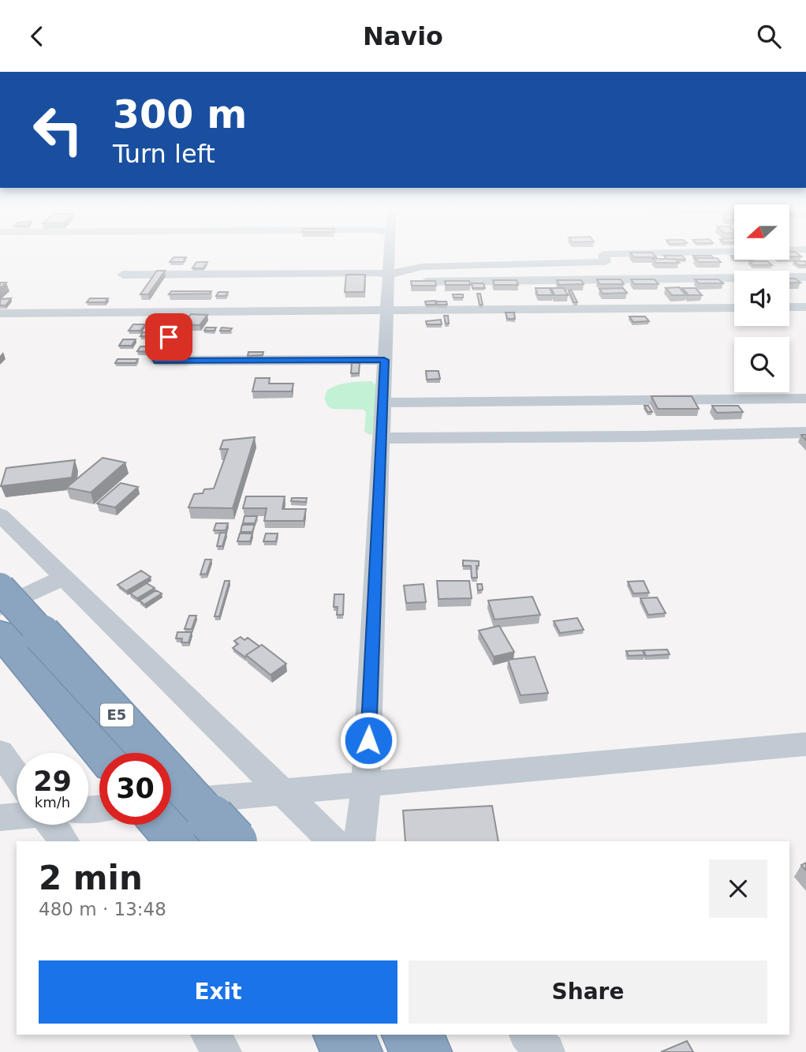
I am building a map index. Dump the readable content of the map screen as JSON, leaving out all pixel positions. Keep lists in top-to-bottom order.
{
  "streets": {
    "highway": ["E5"]
  },
  "north": "left",
  "page": {
    "header": "Navio",
    "turn": ["300 m", "Turn left"],
    "speed": "29 km/h",
    "limit": "30",
    "heading": ["2 min", "480 m · 13:48"],
    "buttons": ["Exit", "Share"]
  }
}
